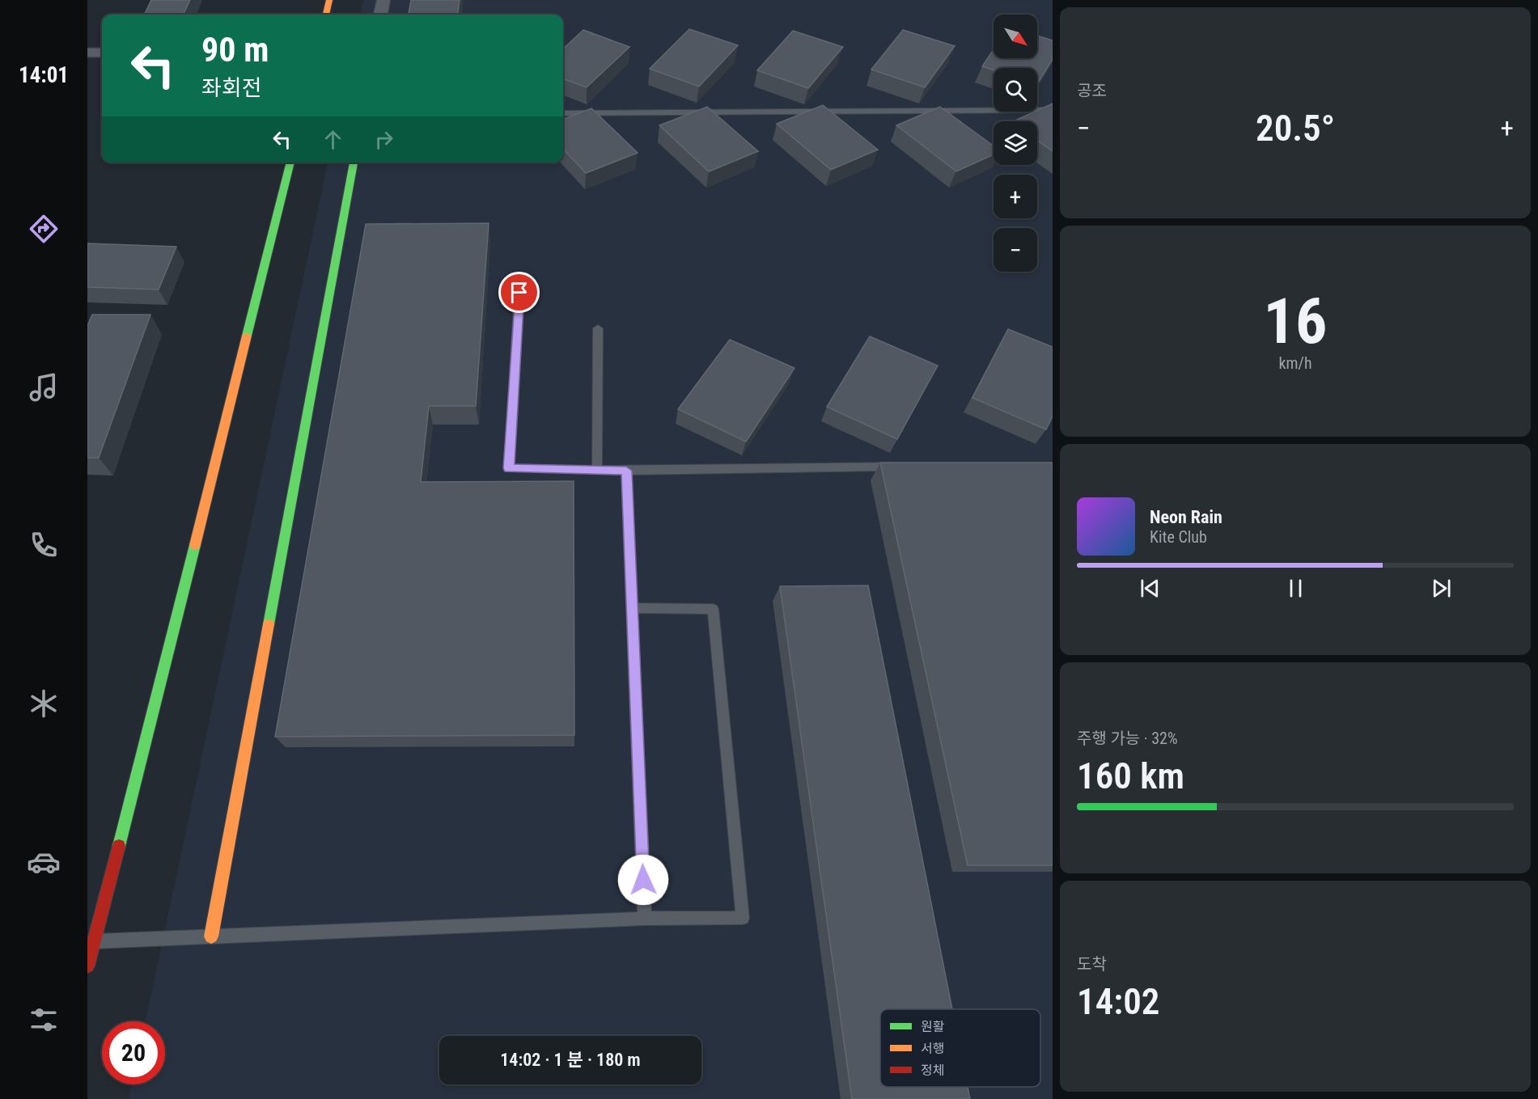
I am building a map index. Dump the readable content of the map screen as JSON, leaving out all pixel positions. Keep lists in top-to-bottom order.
{
  "legend": ["원활", "서행", "정체"],
  "north": "bottom right",
  "page": {
    "tabs": "14:01",
    "tile": [
      "공조",
      ["16", "km/h"],
      ["주행 가능 · 32%", "160 km"],
      ["도착", "14:02"]
    ],
    "map_buttons": ["+", "−"],
    "turn": ["90 m", "좌회전"],
    "heat": ["−", "20.5°", "+"],
    "song": ["Neon Rain", "Kite Club"],
    "limit": "20",
    "trip": "14:02 · 1 분 · 180 m"
  }
}
